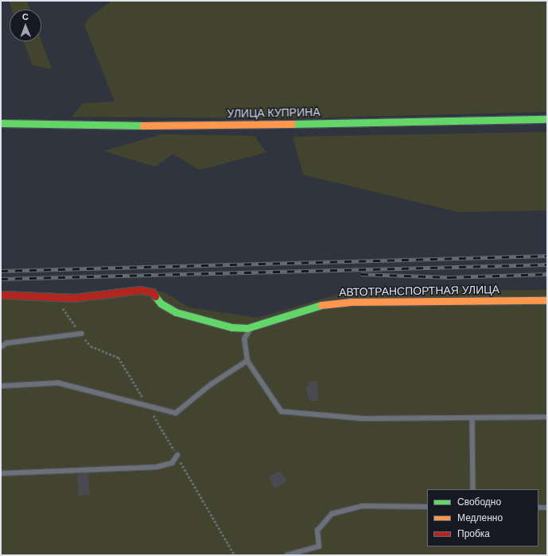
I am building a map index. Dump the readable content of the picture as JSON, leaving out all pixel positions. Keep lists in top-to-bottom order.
{
  "streets": {
    "street": ["УЛИЦА КУПРИНА", "АВТОТРАНСПОРТНАЯ УЛИЦА"]
  },
  "legend": ["Свободно", "Медленно", "Пробка"],
  "north": "top"
}
